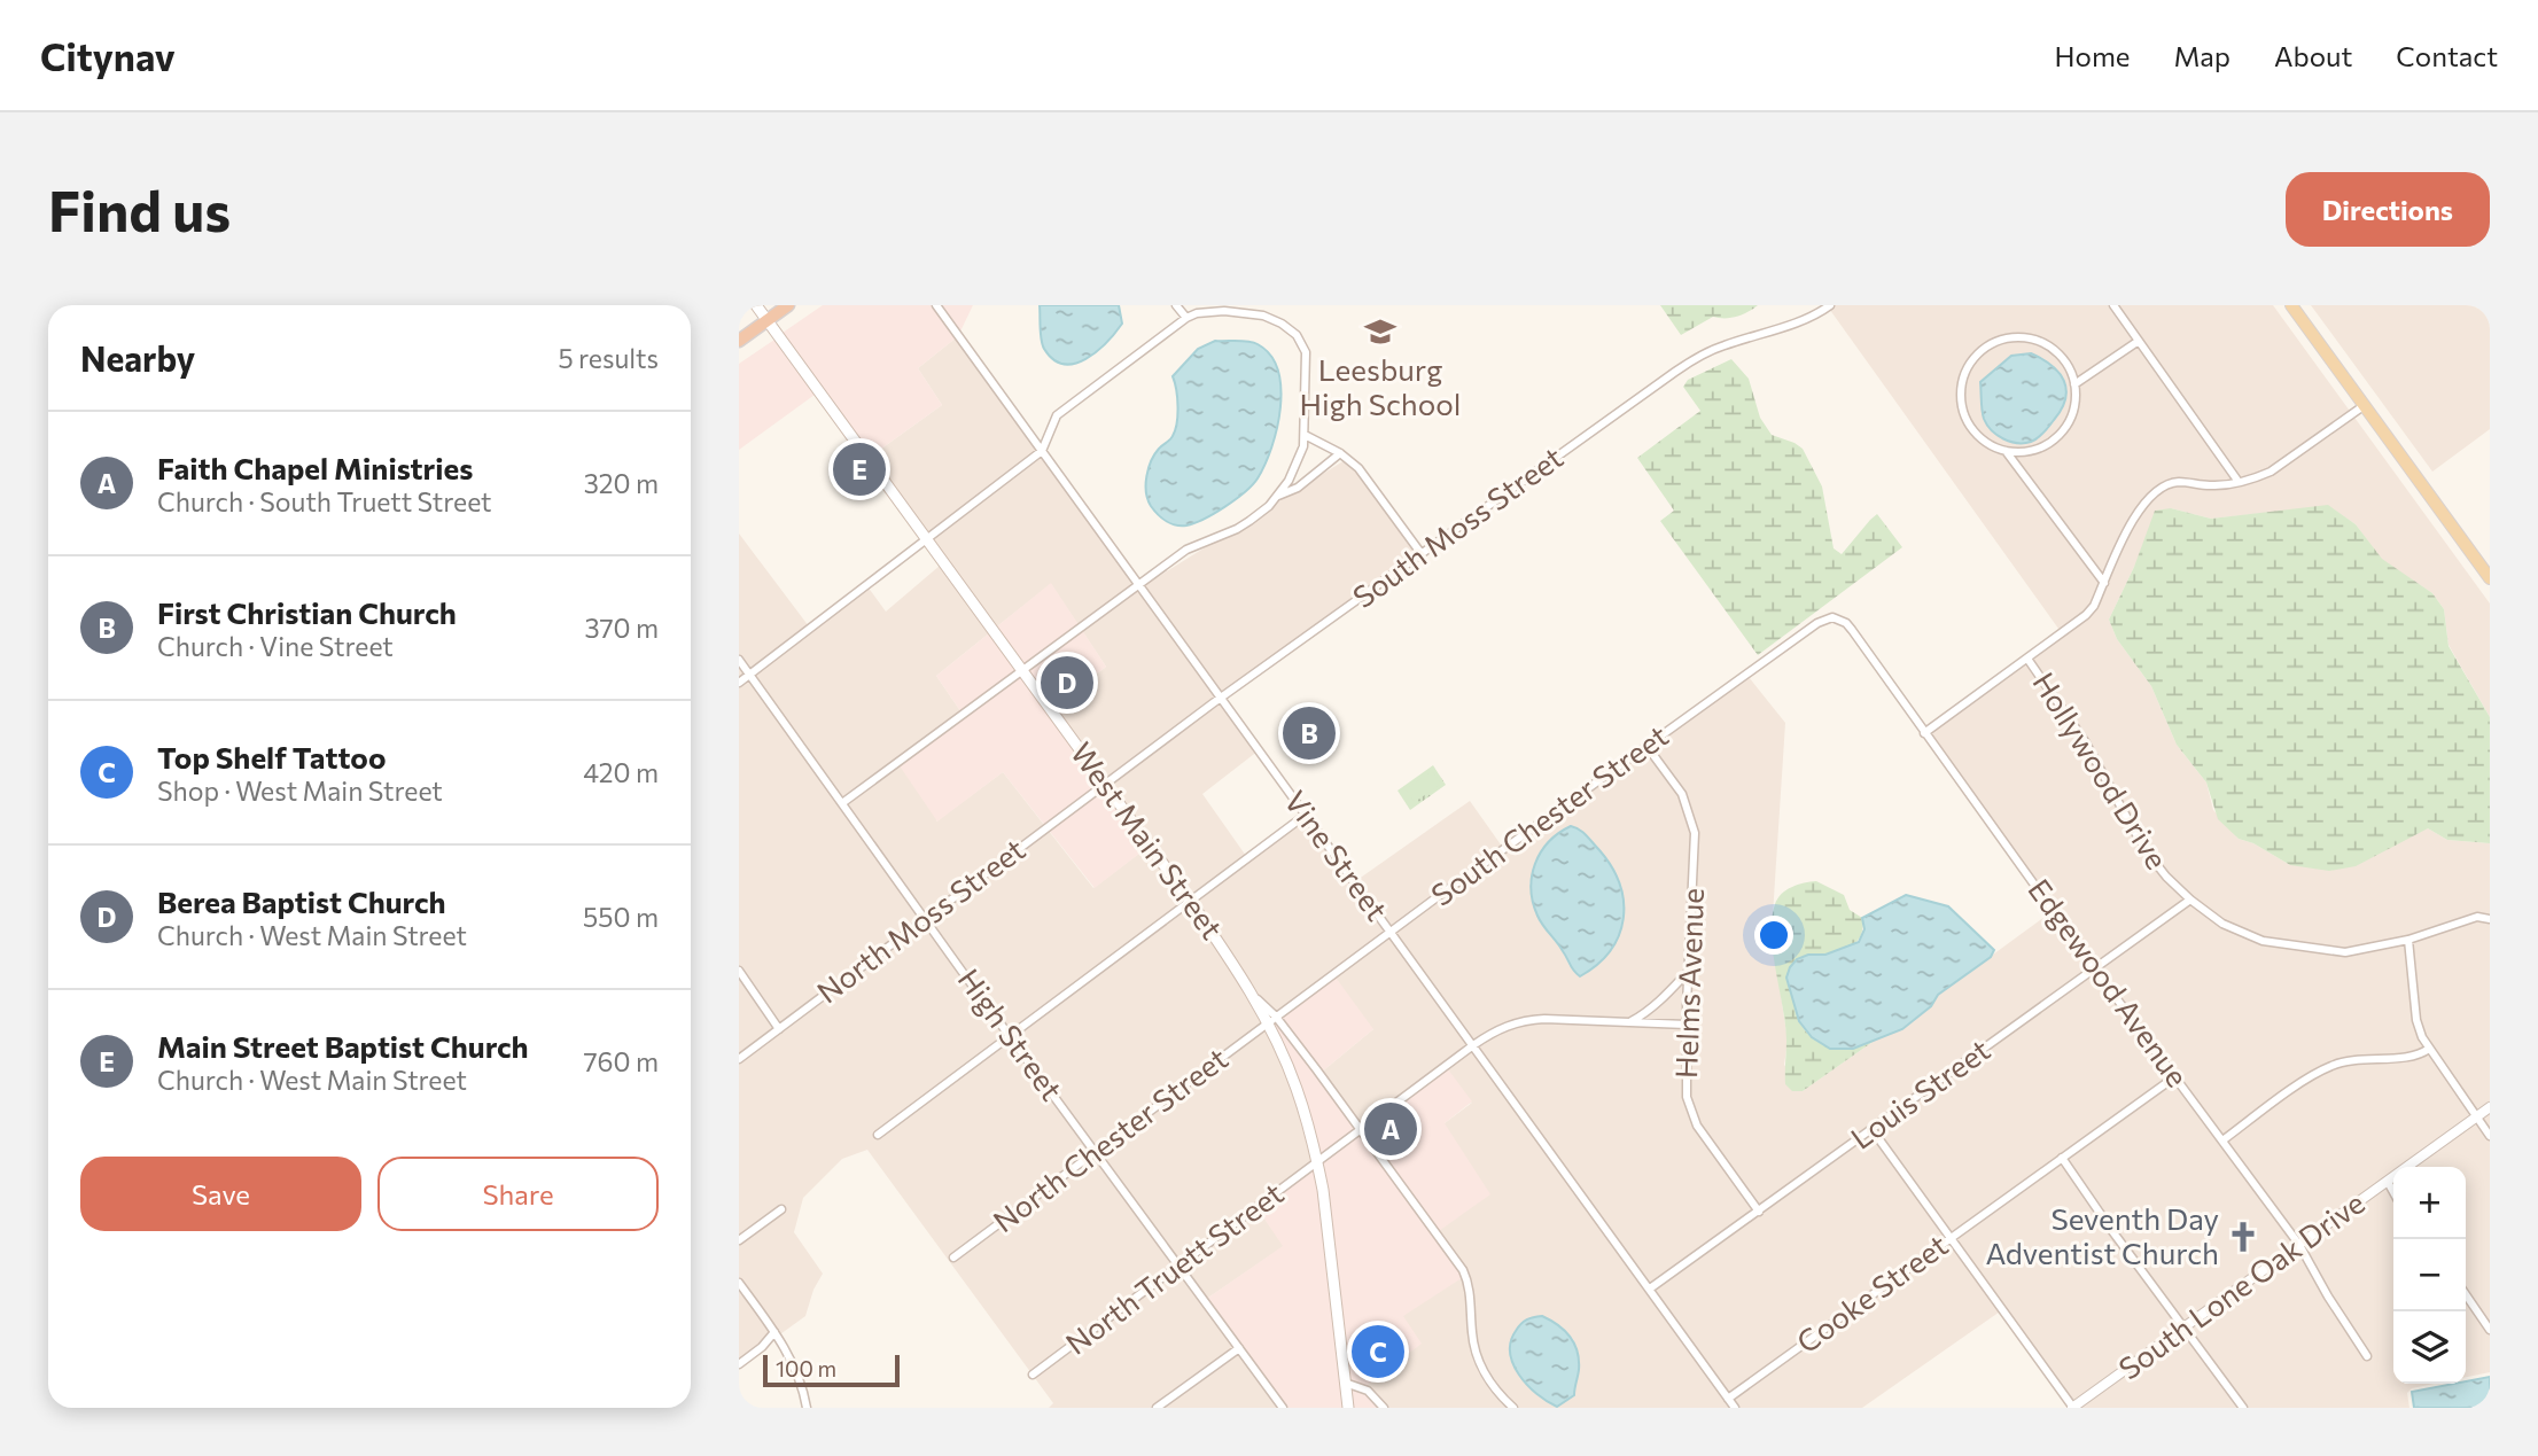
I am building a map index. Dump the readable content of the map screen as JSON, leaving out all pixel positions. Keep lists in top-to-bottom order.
{
  "streets": {
    "main road": ["West Main Street"],
    "street": [
      "South Moss Street",
      "Hollywood Drive",
      "South Chester Street",
      "Vine Street",
      "North Moss Street",
      "Helms Avenue",
      "Edgewood Avenue",
      "High Street",
      "Louis Street",
      "North Chester Street",
      "North Truett Street",
      "South Lone Oak Drive",
      "Cooke Street"
    ]
  },
  "crossings": [
    ["South Moss Street", "West Main Street"],
    ["South Moss Street", "Vine Street"],
    ["South Moss Street", "North Moss Street"],
    ["Hollywood Drive", "Louis Street"],
    ["South Chester Street", "West Main Street"],
    ["South Chester Street", "Vine Street"],
    ["South Chester Street", "Helms Avenue"],
    ["South Chester Street", "Edgewood Avenue"],
    ["South Chester Street", "North Chester Street"],
    ["West Main Street", "North Moss Street"],
    ["West Main Street", "North Chester Street"],
    ["West Main Street", "North Truett Street"],
    ["Vine Street", "Louis Street"],
    ["Vine Street", "North Truett Street"],
    ["Vine Street", "Cooke Street"],
    ["North Moss Street", "High Street"],
    ["Helms Avenue", "Louis Street"],
    ["Helms Avenue", "North Truett Street"],
    ["Edgewood Avenue", "Louis Street"],
    ["Edgewood Avenue", "South Lone Oak Drive"],
    ["Edgewood Avenue", "Cooke Street"],
    ["High Street", "North Chester Street"],
    ["High Street", "North Truett Street"]
  ],
  "places": {
    "school or university": ["Leesburg High School"],
    "church": ["Seventh Day Adventist Church"]
  },
  "scale_bar": "100 m",
  "page": {
    "header": "Citynav",
    "nav": [
      "Home",
      "Map",
      "About",
      "Contact"
    ],
    "buttons": [
      "Directions",
      ["Save", "Share"]
    ],
    "title": "Find us",
    "heading": ["Nearby", "5 results"],
    "list": [
      {
        "mark": "A",
        "name": "Faith Chapel Ministries",
        "note": "Church · South Truett Street",
        "value": "320 m"
      },
      {
        "mark": "B",
        "name": "First Christian Church",
        "note": "Church · Vine Street",
        "value": "370 m"
      },
      {
        "mark": "C",
        "name": "Top Shelf Tattoo",
        "note": "Shop · West Main Street",
        "value": "420 m"
      },
      {
        "mark": "D",
        "name": "Berea Baptist Church",
        "note": "Church · West Main Street",
        "value": "550 m"
      },
      {
        "mark": "E",
        "name": "Main Street Baptist Church",
        "note": "Church · West Main Street",
        "value": "760 m"
      }
    ],
    "pins": [
      "E",
      "D",
      "B",
      "A",
      "C"
    ],
    "map_buttons": ["+", "−"],
    "scale": "100 m"
  }
}
